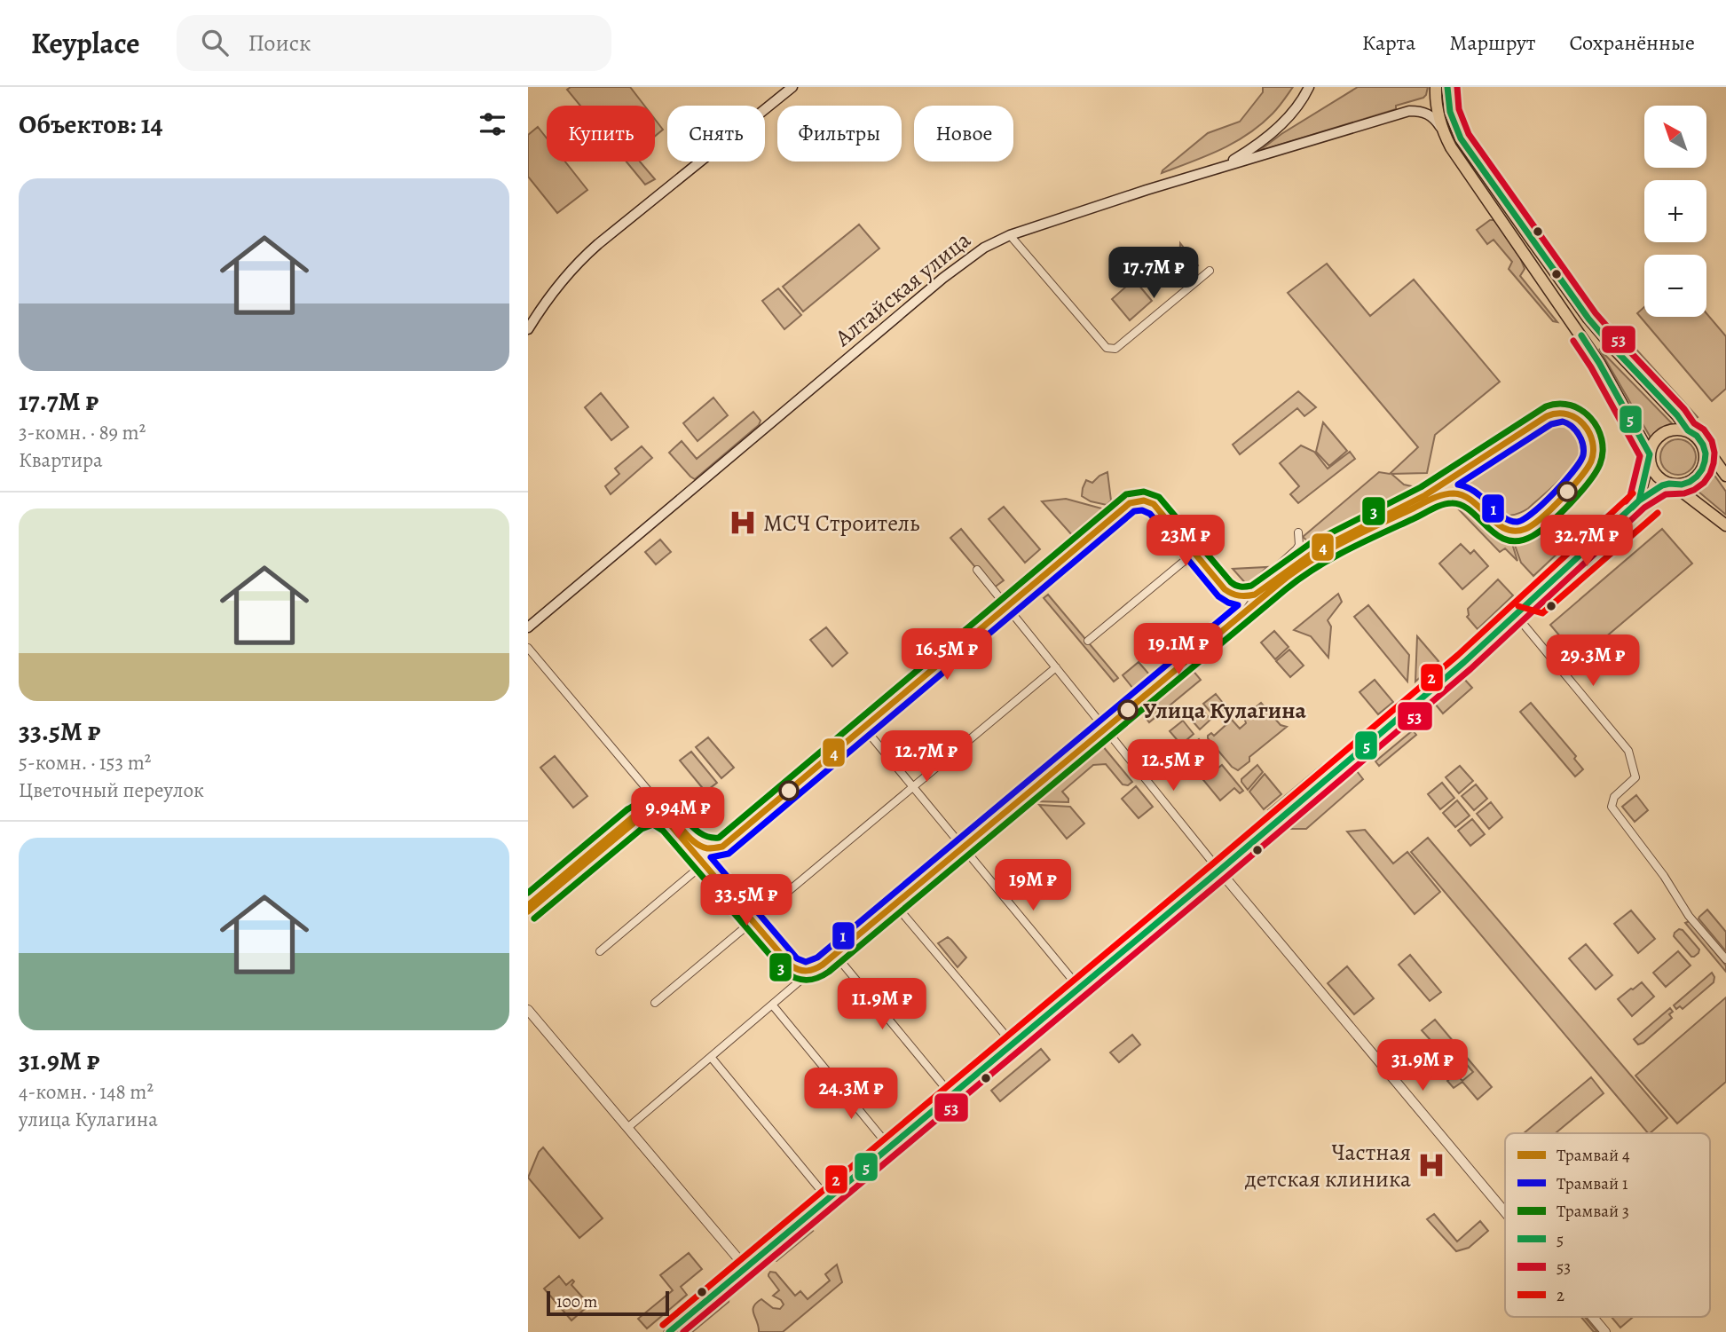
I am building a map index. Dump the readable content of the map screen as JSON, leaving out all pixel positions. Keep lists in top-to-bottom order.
{
  "streets": {
    "main road": ["Алтайская улица"]
  },
  "places": {
    "hospital": ["МСЧ Строитель", "Частная детская клиника"],
    "other": ["Улица Кулагина"]
  },
  "lines": [
    "transit line 5",
    "transit line 53",
    "tram line 3",
    "tram line 4",
    "tram line 1",
    "transit line 2"
  ],
  "legend": [
    "Трамвай 4",
    "Трамвай 1",
    "Трамвай 3",
    "5",
    "53",
    "2"
  ],
  "scale_bar": "100 m",
  "north": "top left",
  "page": {
    "header": "Keyplace",
    "search": "Поиск",
    "nav": ["Карта", "Маршрут", "Сохранённые"],
    "heading": "Объектов: 14",
    "map_buttons": ["+", "−"],
    "chip": [
      "Купить",
      "Снять",
      "Фильтры",
      "Новое"
    ],
    "list": [
      {
        "name": "17.7M ₽",
        "note": "3-комн. · 89 m² · Квартира"
      },
      {
        "name": "33.5M ₽",
        "note": "5-комн. · 153 m² · Цветочный переулок"
      },
      {
        "name": "31.9M ₽",
        "note": "4-комн. · 148 m² · улица Кулагина"
      }
    ],
    "price": [
      "17.7M ₽",
      "23M ₽",
      "32.7M ₽",
      "19.1M ₽",
      "16.5M ₽",
      "29.3M ₽",
      "12.7M ₽",
      "12.5M ₽",
      "9.94M ₽",
      "19M ₽",
      "33.5M ₽",
      "11.9M ₽",
      "31.9M ₽",
      "24.3M ₽"
    ],
    "scale": "100 m"
  }
}
